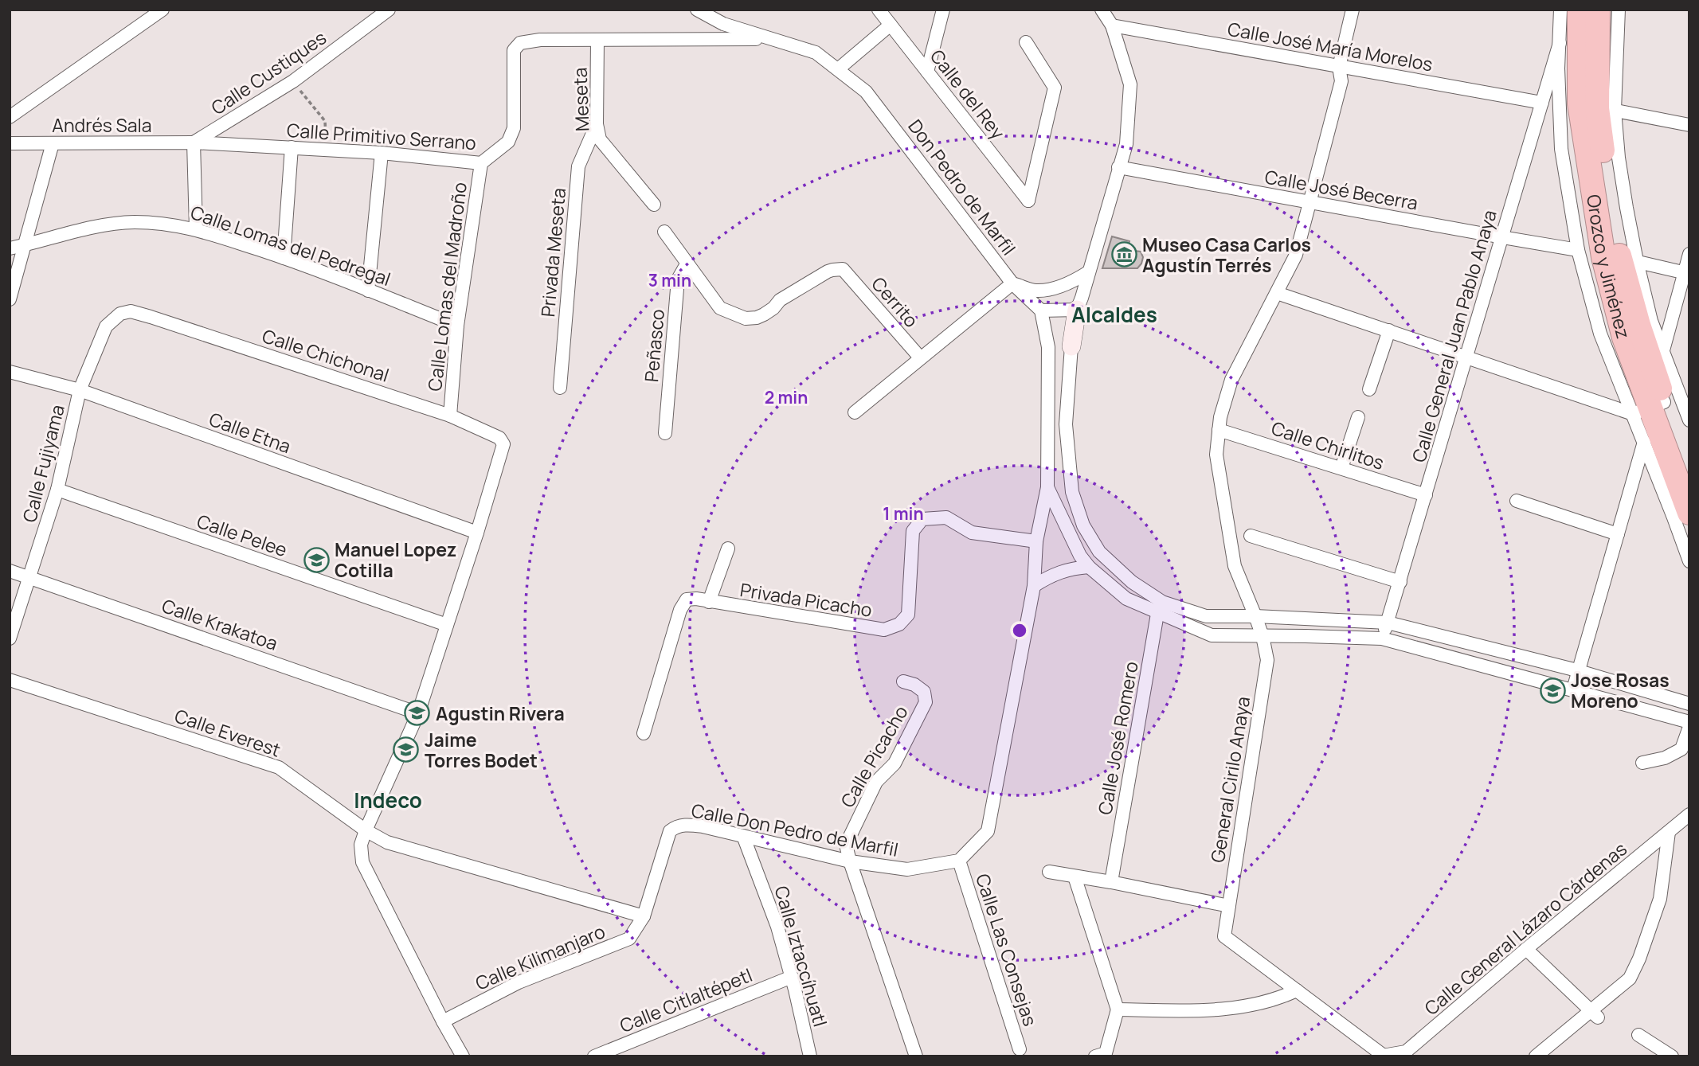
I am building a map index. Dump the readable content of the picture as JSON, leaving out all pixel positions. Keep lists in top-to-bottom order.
{
  "streets": {
    "highway": ["Orozco y Jiménez"],
    "street": [
      "Calle José María Morelos",
      "Calle Custiques",
      "Calle del Rey",
      "Meseta",
      "Andrés Sala",
      "Calle Primitivo Serrano",
      "Don Pedro de Marfil",
      "Calle José Becerra",
      "Calle Lomas del Pedregal",
      "Privada Meseta",
      "Calle Lomas del Madroño",
      "Cerrito",
      "Calle General Juan Pablo Anaya",
      "Peñasco",
      "Calle Chichonal",
      "Calle Etna",
      "Calle Chirlitos",
      "Calle Fujiyama",
      "Calle Pelee",
      "Privada Picacho",
      "Calle Krakatoa",
      "Calle Everest",
      "Calle José Romero",
      "Calle Picacho",
      "General Cirilo Anaya",
      "Calle Don Pedro de Marfil",
      "Calle General Lázaro Cárdenas",
      "Calle Las Consejas",
      "Calle Iztaccíhuatl",
      "Calle Kilimanjaro",
      "Calle Citlaltépetl"
    ]
  },
  "crossings": [
    ["Calle José María Morelos", "Calle General Juan Pablo Anaya"],
    ["Calle José María Morelos", "General Cirilo Anaya"],
    ["Calle Custiques", "Andrés Sala"],
    ["Calle Custiques", "Calle Primitivo Serrano"],
    ["Meseta", "Calle Primitivo Serrano"],
    ["Meseta", "Privada Meseta"],
    ["Andrés Sala", "Calle Primitivo Serrano"],
    ["Calle Primitivo Serrano", "Don Pedro de Marfil"],
    ["Calle Primitivo Serrano", "Calle Lomas del Madroño"],
    ["Calle José Becerra", "Calle General Juan Pablo Anaya"],
    ["Calle José Becerra", "General Cirilo Anaya"],
    ["Calle Lomas del Pedregal", "Calle Lomas del Madroño"],
    ["Calle Lomas del Madroño", "Calle Chichonal"],
    ["Cerrito", "Peñasco"],
    ["Calle General Juan Pablo Anaya", "Calle Chirlitos"],
    ["Calle Chichonal", "Calle Etna"],
    ["Calle Chichonal", "Calle Fujiyama"],
    ["Calle Etna", "Calle Fujiyama"],
    ["Calle Chirlitos", "General Cirilo Anaya"],
    ["Calle Fujiyama", "Calle Pelee"],
    ["Calle Fujiyama", "Calle Krakatoa"],
    ["Calle Everest", "Calle Kilimanjaro"],
    ["Calle Picacho", "Calle Don Pedro de Marfil"],
    ["Calle Don Pedro de Marfil", "Calle Las Consejas"],
    ["Calle Don Pedro de Marfil", "Calle Iztaccíhuatl"],
    ["Calle Don Pedro de Marfil", "Calle Kilimanjaro"],
    ["Calle Iztaccíhuatl", "Calle Citlaltépetl"]
  ],
  "districts": ["Alcaldes", "Indeco"],
  "places": {
    "museum": ["Museo Casa Carlos Agustín Terrés"],
    "school or university": [
      "Manuel Lopez Cotilla",
      "Jose Rosas Moreno",
      "Agustin Rivera",
      "Jaime Torres Bodet"
    ]
  },
  "rings": ["3 min", "2 min", "1 min"]
}
